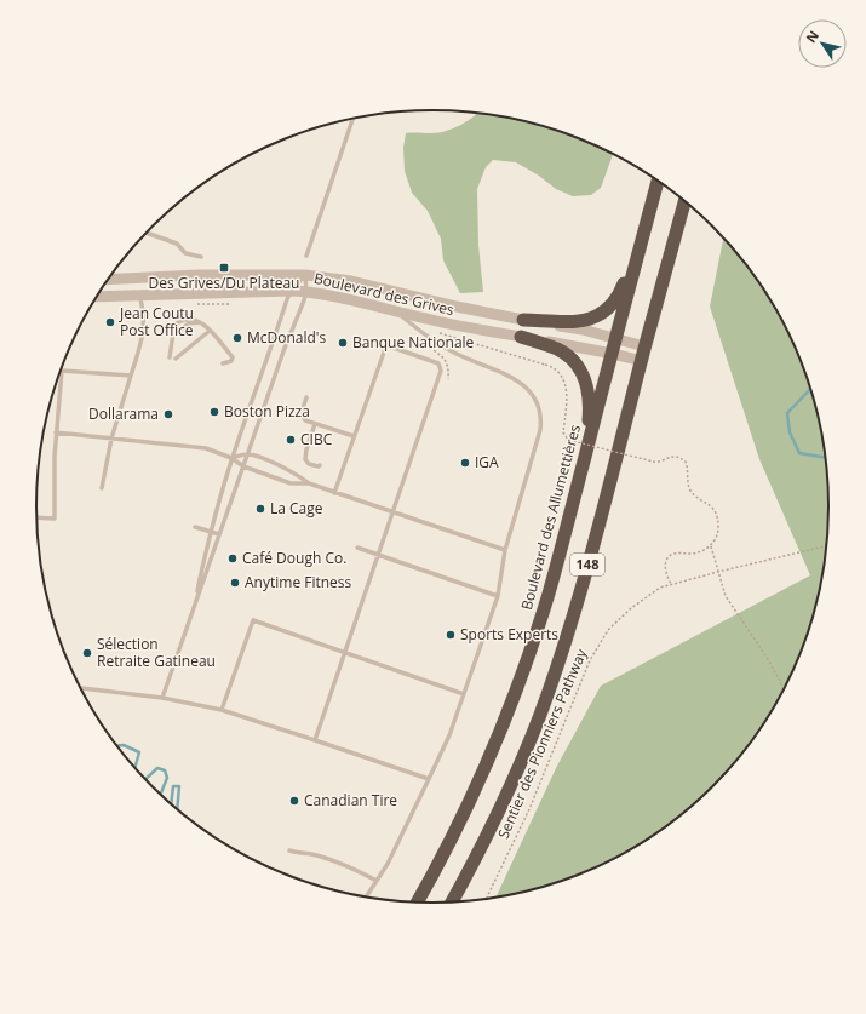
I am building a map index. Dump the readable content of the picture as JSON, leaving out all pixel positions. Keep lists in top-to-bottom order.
{
  "streets": {
    "highway": ["Boulevard des Allumettières", "148"],
    "street": ["Boulevard des Grives"],
    "path": ["Sentier des Pionniers Pathway"]
  },
  "crossings": [
    ["Boulevard des Grives", "Boulevard des Allumettières"],
    ["Boulevard des Grives", "148"]
  ],
  "places": {
    "transit": ["Des Grives/Du Plateau"],
    "other": [
      "Jean Coutu Post Office",
      "McDonald's",
      "Banque Nationale",
      "Boston Pizza",
      "Dollarama",
      "CIBC",
      "IGA",
      "La Cage",
      "Café Dough Co.",
      "Anytime Fitness",
      "Sports Experts",
      "Sélection Retraite Gatineau",
      "Canadian Tire"
    ]
  },
  "north": "top left"
}
